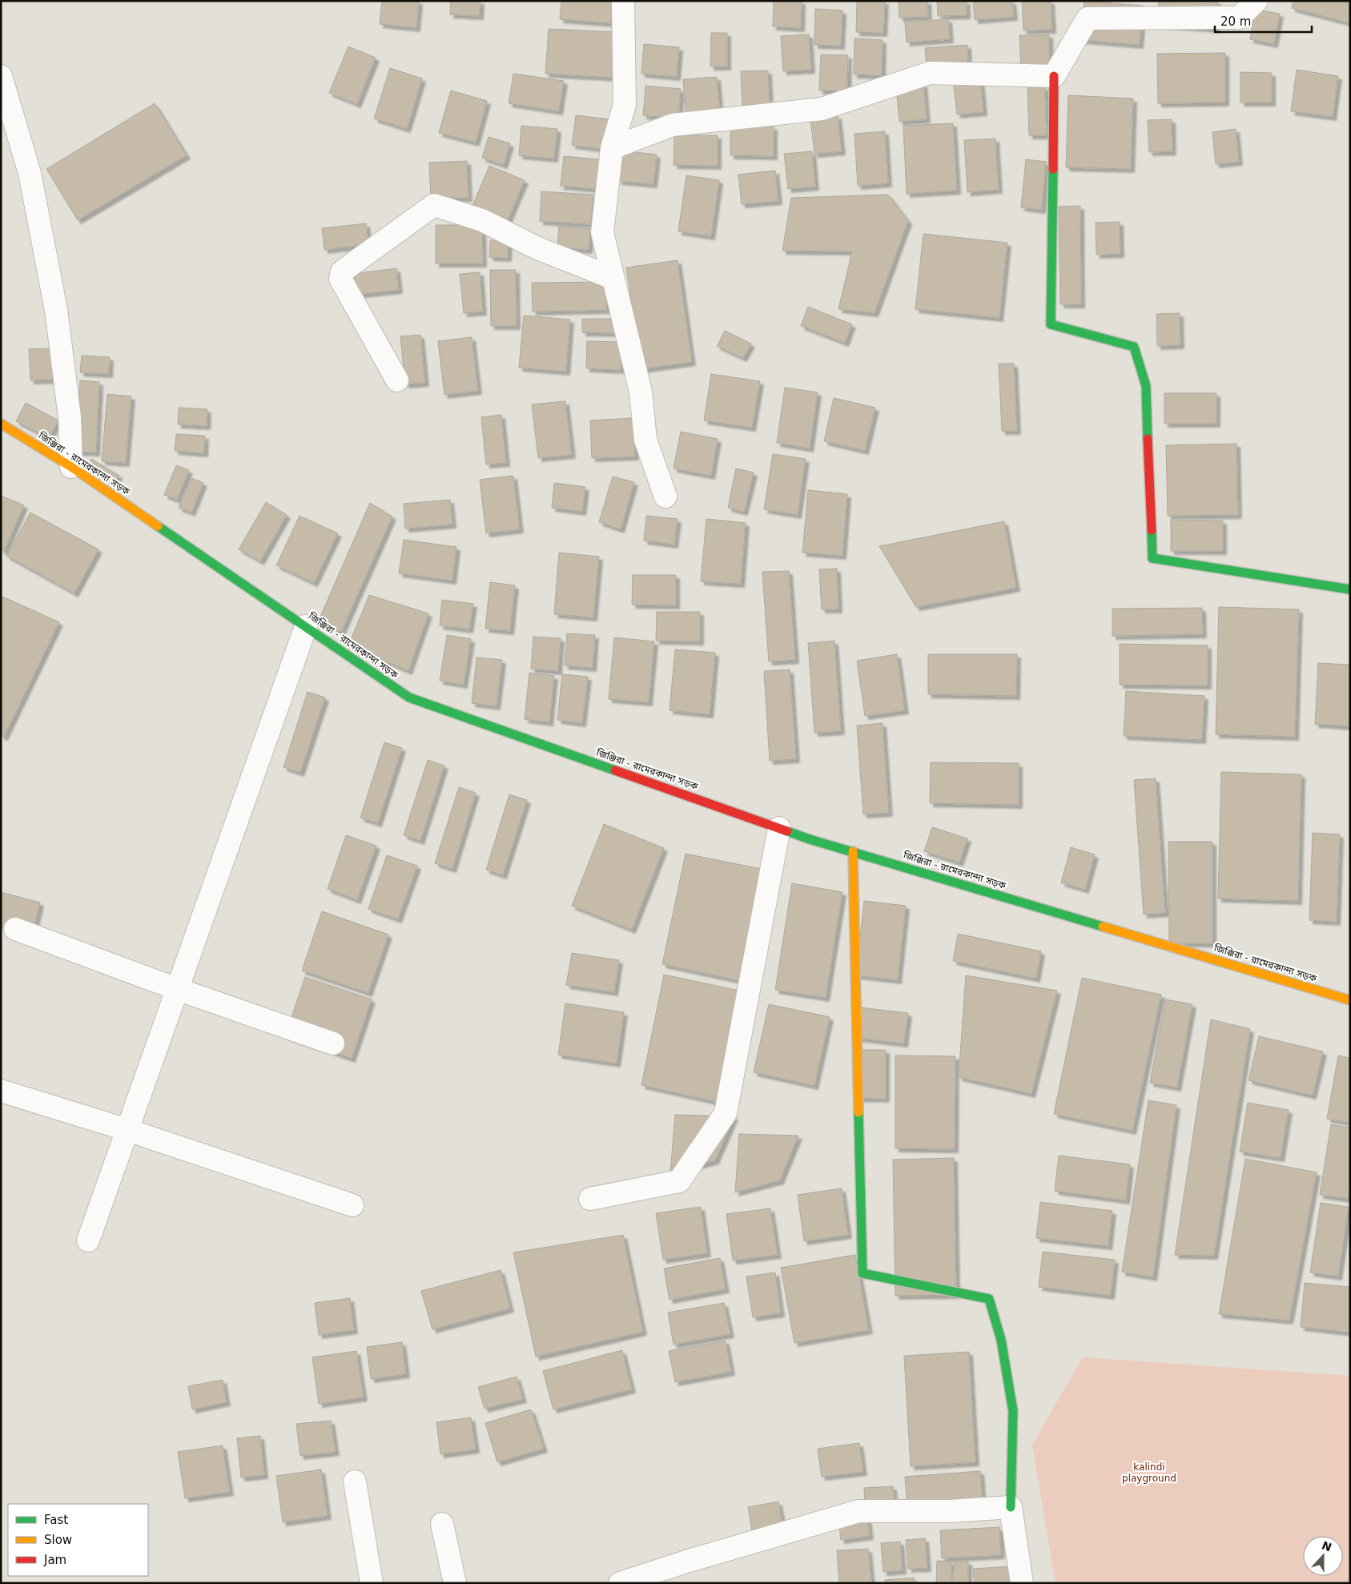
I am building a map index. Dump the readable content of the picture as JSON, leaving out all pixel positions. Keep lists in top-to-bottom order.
{
  "streets": {
    "street": ["জিঞ্জিরা - রামেরকান্দা সড়ক"]
  },
  "parks": ["kalindi playground"],
  "legend": ["Fast", "Slow", "Jam"],
  "scale_bar": "20 m",
  "north": "top"
}
